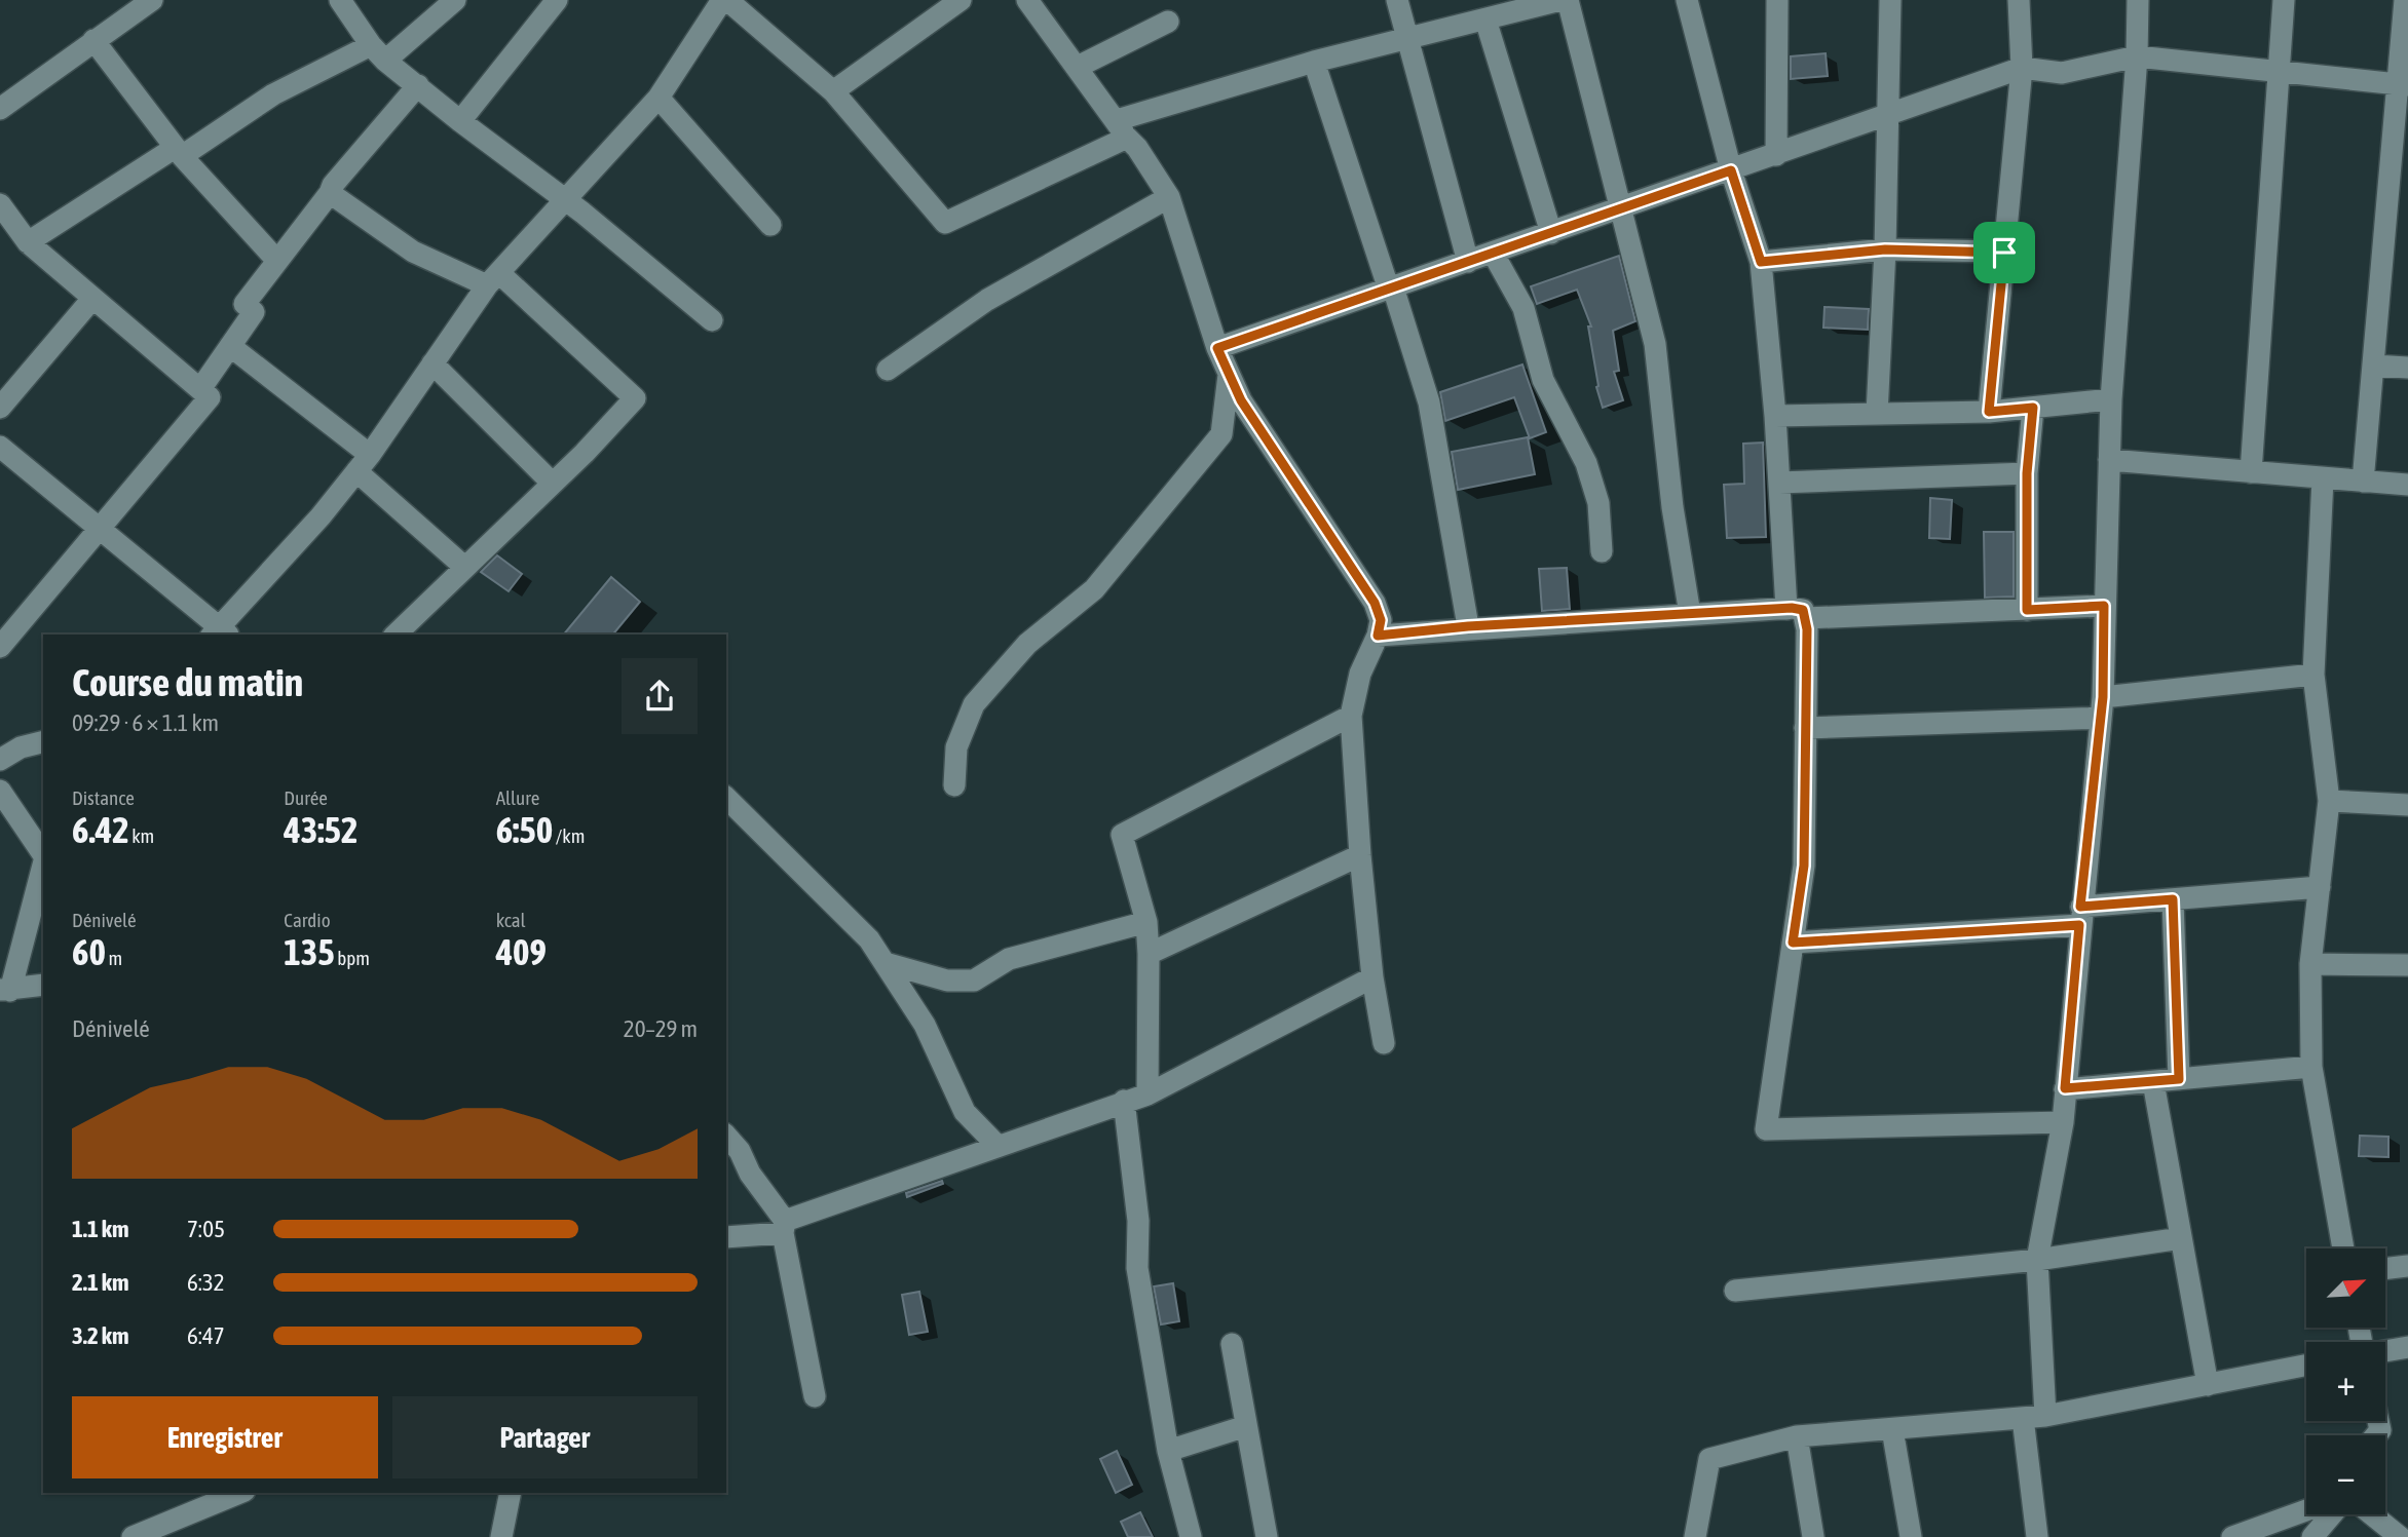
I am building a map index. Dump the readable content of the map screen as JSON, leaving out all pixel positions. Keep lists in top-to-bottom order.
{
  "north": "top right",
  "page": {
    "heading": ["Course du matin", "09:29 · 6 × 1.1 km"],
    "stats": [
      ["Distance", "6.42 km"],
      ["Durée", "43:52"],
      ["Allure", "6:50 /km"],
      ["Dénivelé", "60 m"],
      ["Cardio", "135 bpm"],
      ["kcal", "409"]
    ],
    "chart": ["Dénivelé", "20–29 m"],
    "list": [
      {
        "name": "1.1 km",
        "note": "7:05"
      },
      {
        "name": "2.1 km",
        "note": "6:32"
      },
      {
        "name": "3.2 km",
        "note": "6:47"
      }
    ],
    "map_buttons": ["+", "−"],
    "buttons": ["Enregistrer", "Partager"]
  }
}
